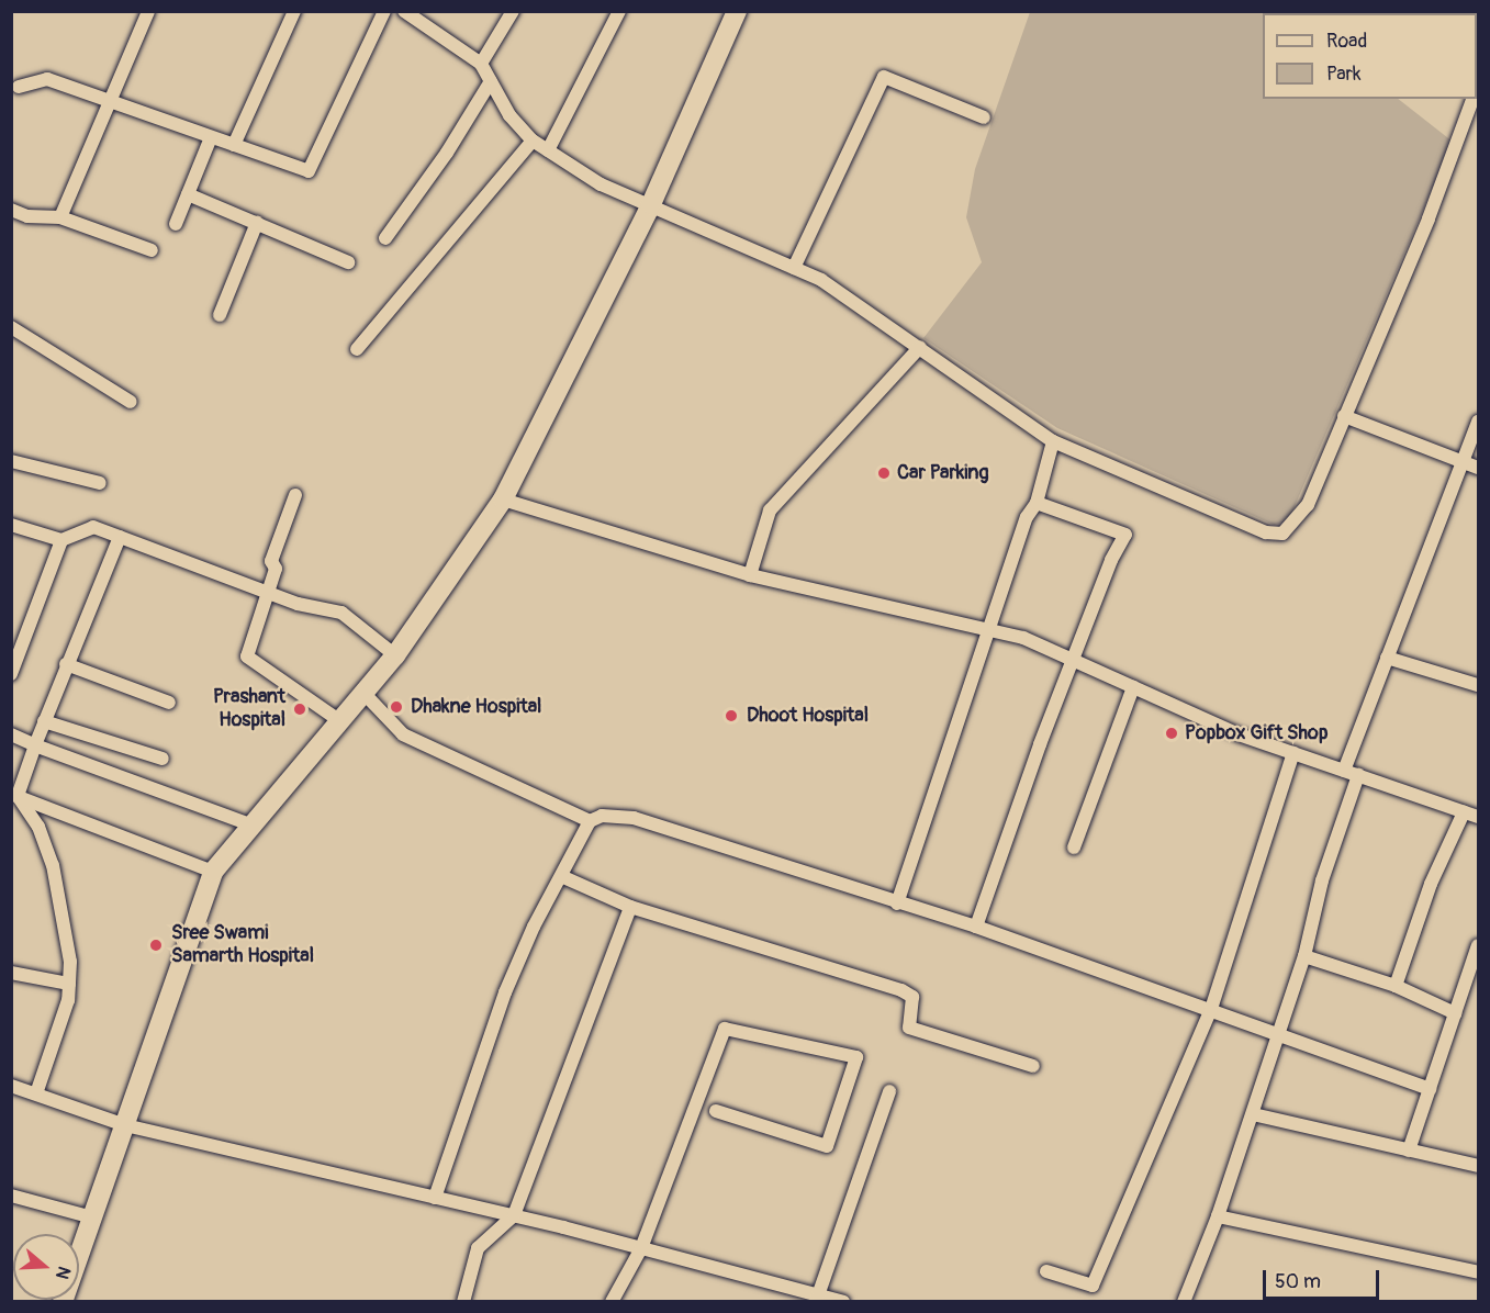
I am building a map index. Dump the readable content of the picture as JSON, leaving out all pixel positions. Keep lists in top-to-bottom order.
{
  "places": [
    "Car Parking",
    "Dhakne Hospital",
    "Prashant Hospital",
    "Dhoot Hospital",
    "Popbox Gift Shop",
    "Sree Swami Samarth Hospital"
  ],
  "legend": ["Road", "Park"],
  "scale_bar": "50 m",
  "north": "right"
}
